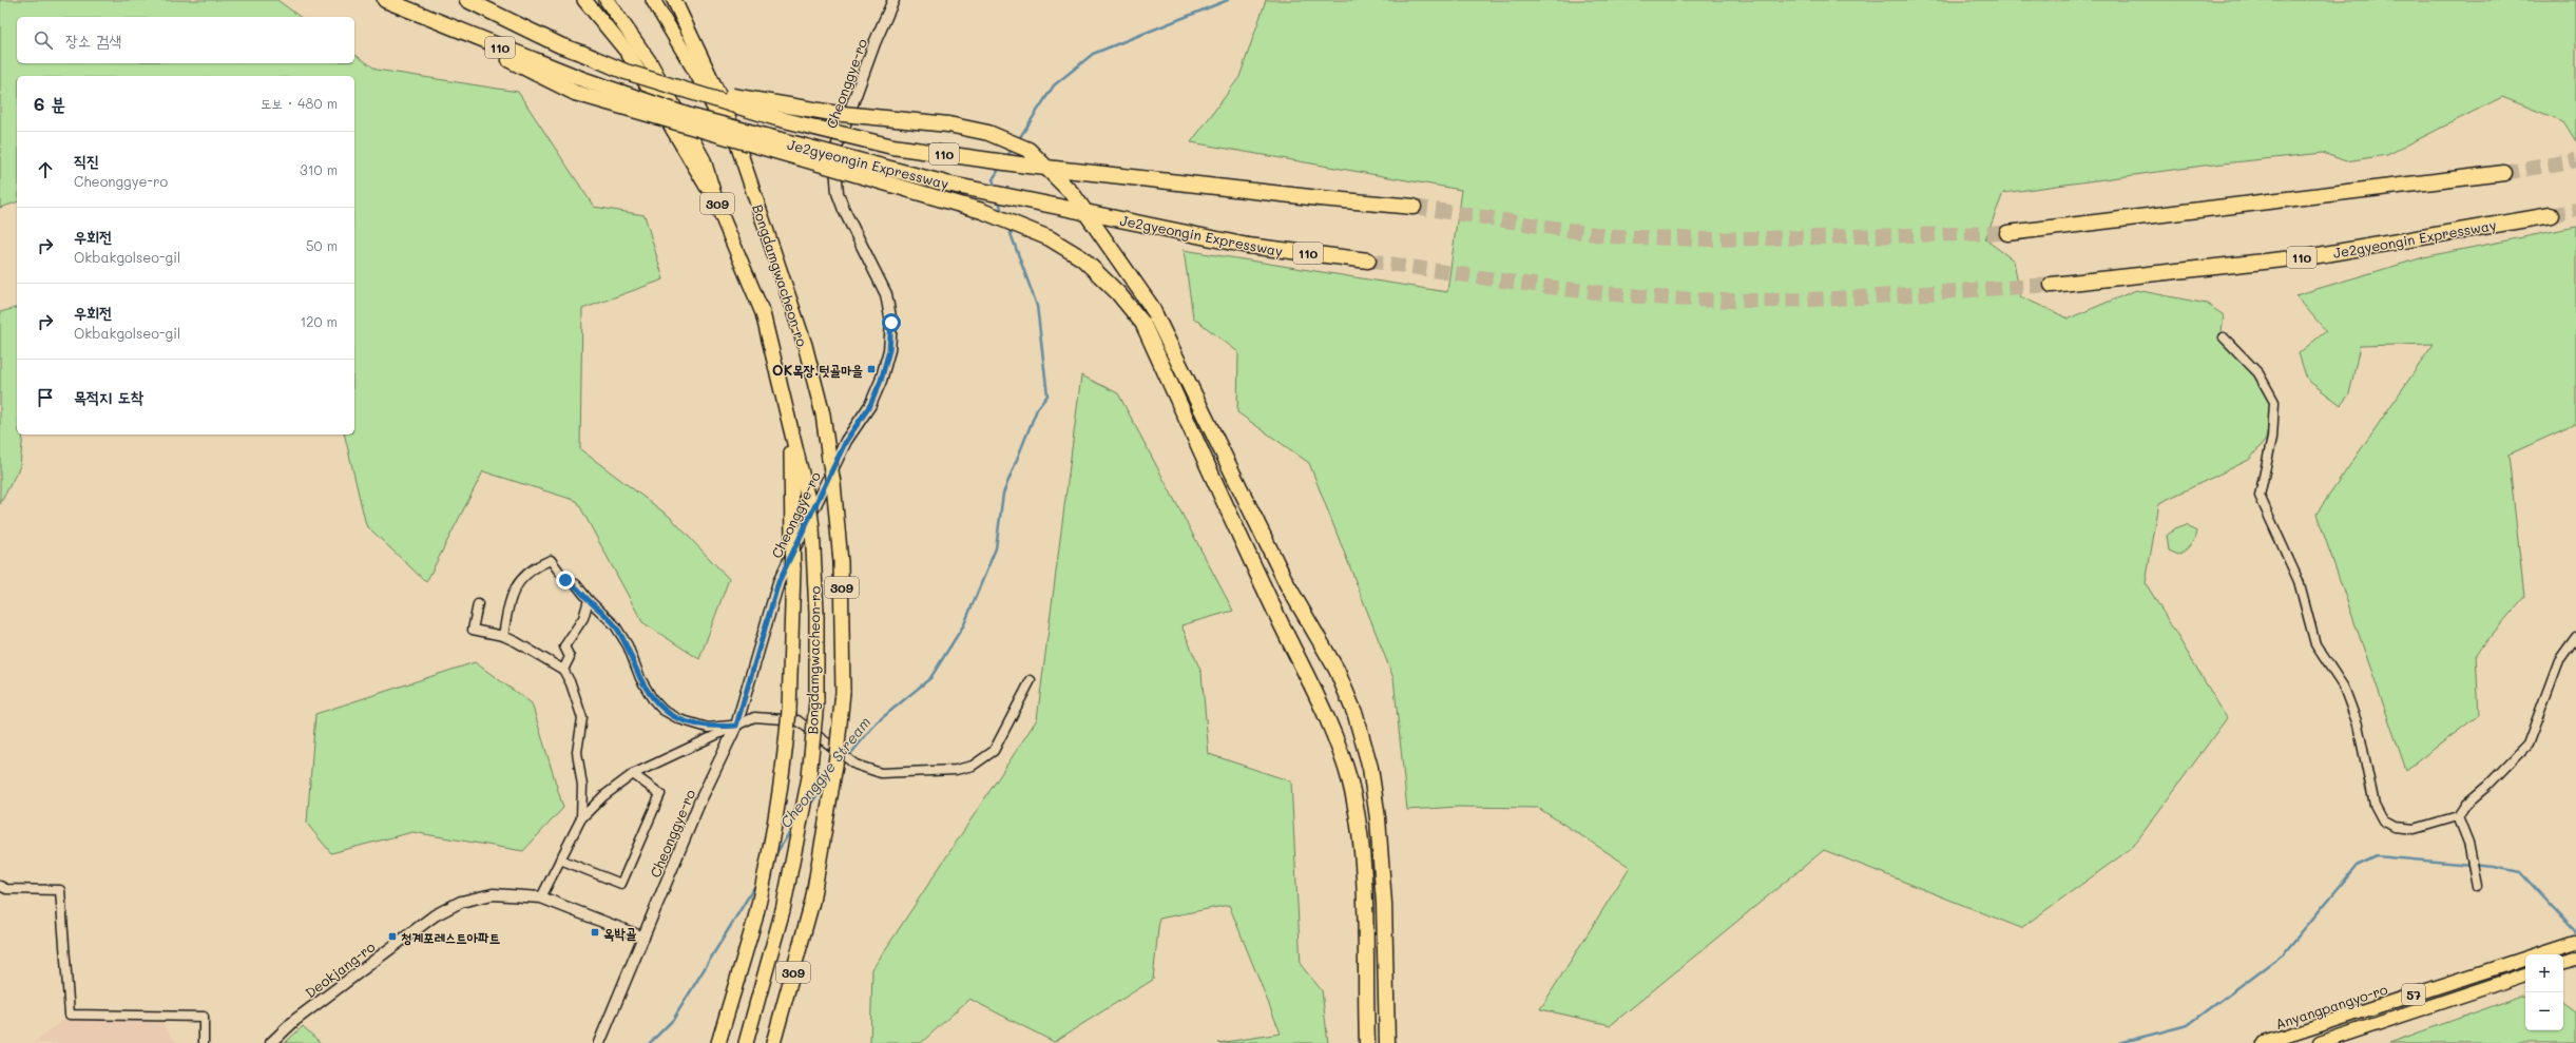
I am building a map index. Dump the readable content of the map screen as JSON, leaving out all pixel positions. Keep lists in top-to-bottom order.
{
  "streets": {
    "highway": [
      "110",
      "Je2gyeongin Expressway",
      "309",
      "Bongdamgwacheon-ro"
    ],
    "main road": ["57", "Anyangpangyo-ro"],
    "street": ["Cheonggye-ro", "Deokjang-ro"]
  },
  "crossings": [
    ["Cheonggye-ro", "Deokjang-ro"]
  ],
  "water": ["Cheonggye Stream"],
  "places": {
    "transit": ["OK목장.텃골마을", "옥박골", "청계포레스트아파트"]
  },
  "page": {
    "search": "장소 검색",
    "heading": ["6 분", "도보 · 480 m"],
    "list": [
      ["직진", "Cheonggye-ro", "310 m"],
      ["우회전", "Okbakgolseo-gil", "50 m"],
      ["우회전", "Okbakgolseo-gil", "120 m"],
      "목적지 도착"
    ],
    "map_buttons": ["+", "−"]
  }
}
